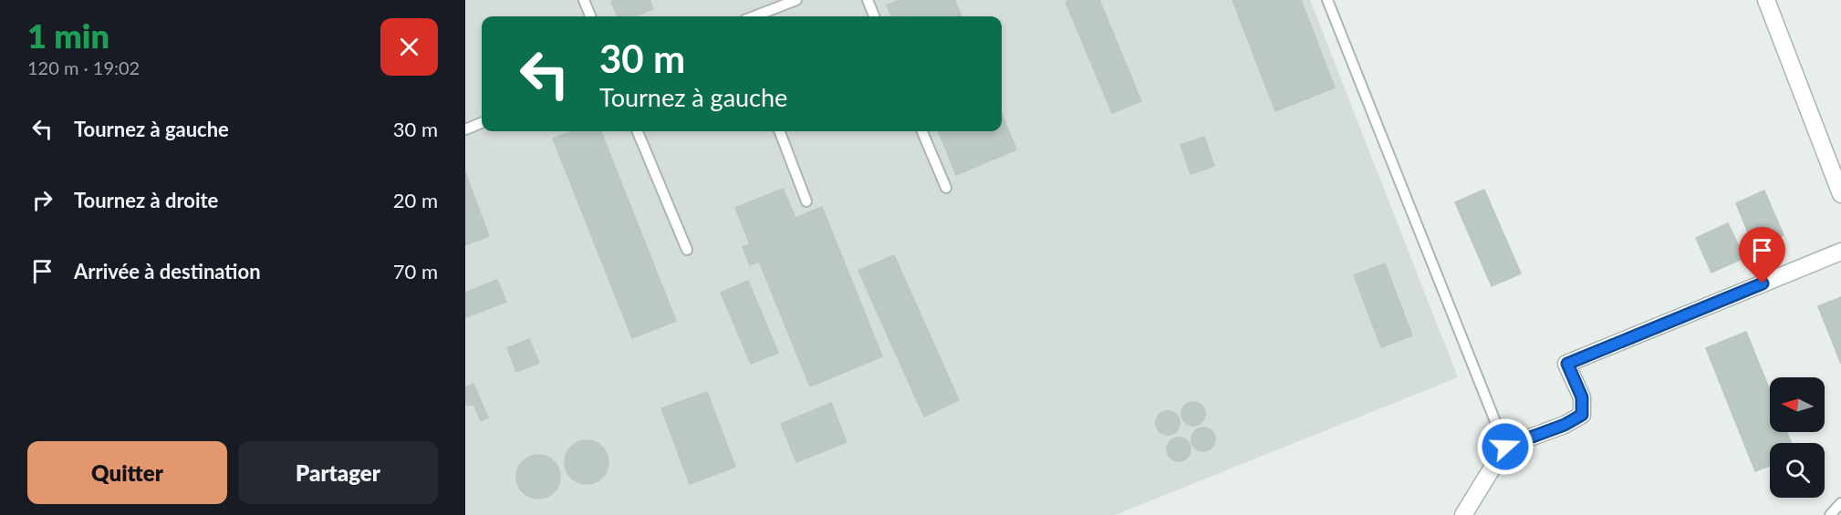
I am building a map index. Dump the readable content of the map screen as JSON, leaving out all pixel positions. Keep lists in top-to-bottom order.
{
  "north": "left",
  "page": {
    "heading": ["1 min", "120 m · 19:02"],
    "turn": ["30 m", "Tournez à gauche"],
    "list": [
      {
        "name": "Tournez à gauche",
        "value": "30 m"
      },
      {
        "name": "Tournez à droite",
        "value": "20 m"
      },
      {
        "name": "Arrivée à destination",
        "value": "70 m"
      }
    ],
    "buttons": ["Quitter", "Partager"]
  }
}
